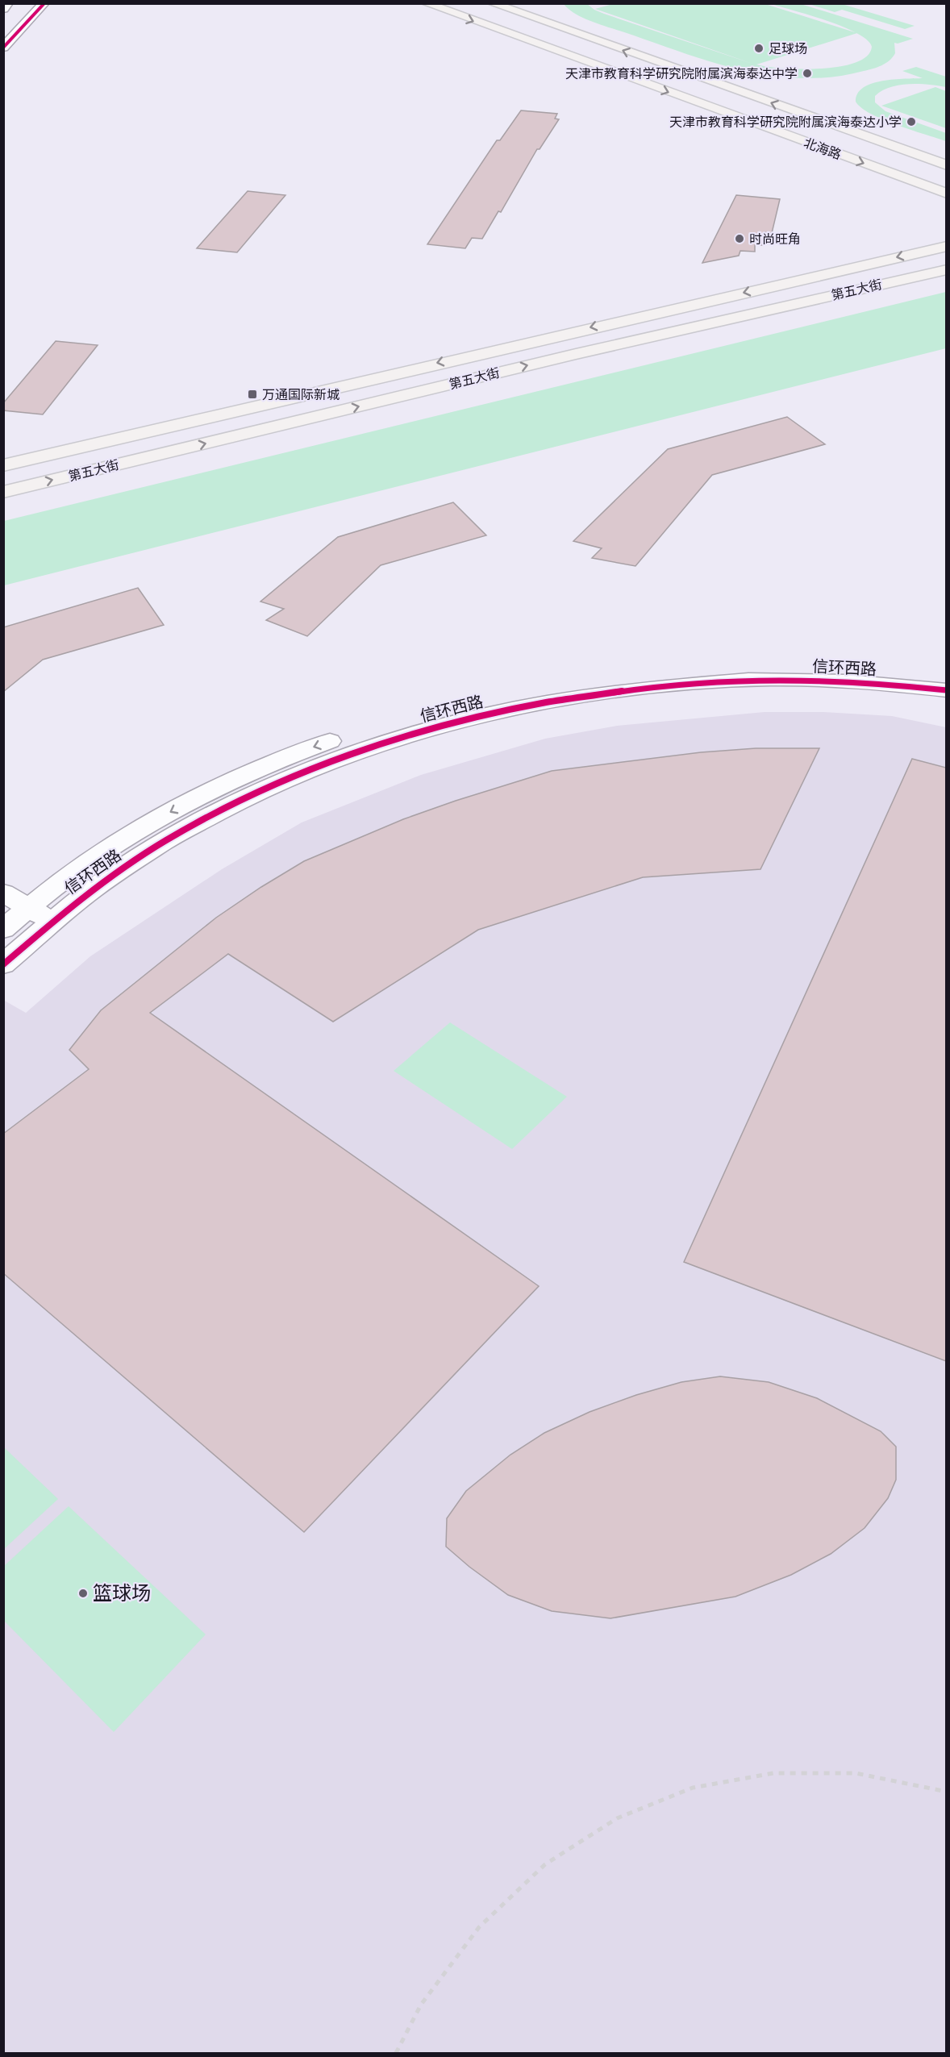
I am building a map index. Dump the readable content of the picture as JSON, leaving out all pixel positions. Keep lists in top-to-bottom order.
{
  "streets": {
    "main road": ["北海路", "第五大街"],
    "street": ["信环西路"]
  },
  "places": {
    "other": [
      "足球场",
      "天津市教育科学研究院附属滨海泰达中学",
      "天津市教育科学研究院附属滨海泰达小学",
      "时尚旺角",
      "篮球场"
    ],
    "transit": ["万通国际新城"]
  }
}
